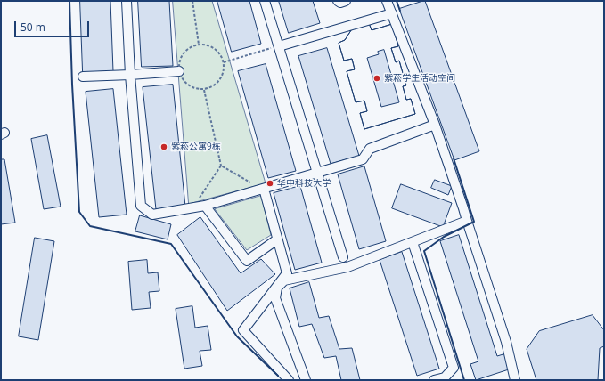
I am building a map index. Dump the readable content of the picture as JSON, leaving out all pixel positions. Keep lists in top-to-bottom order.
{
  "places": ["紫菘学生活动空间", "紫菘公寓9栋", "华中科技大学"],
  "scale_bar": "50 m"
}
